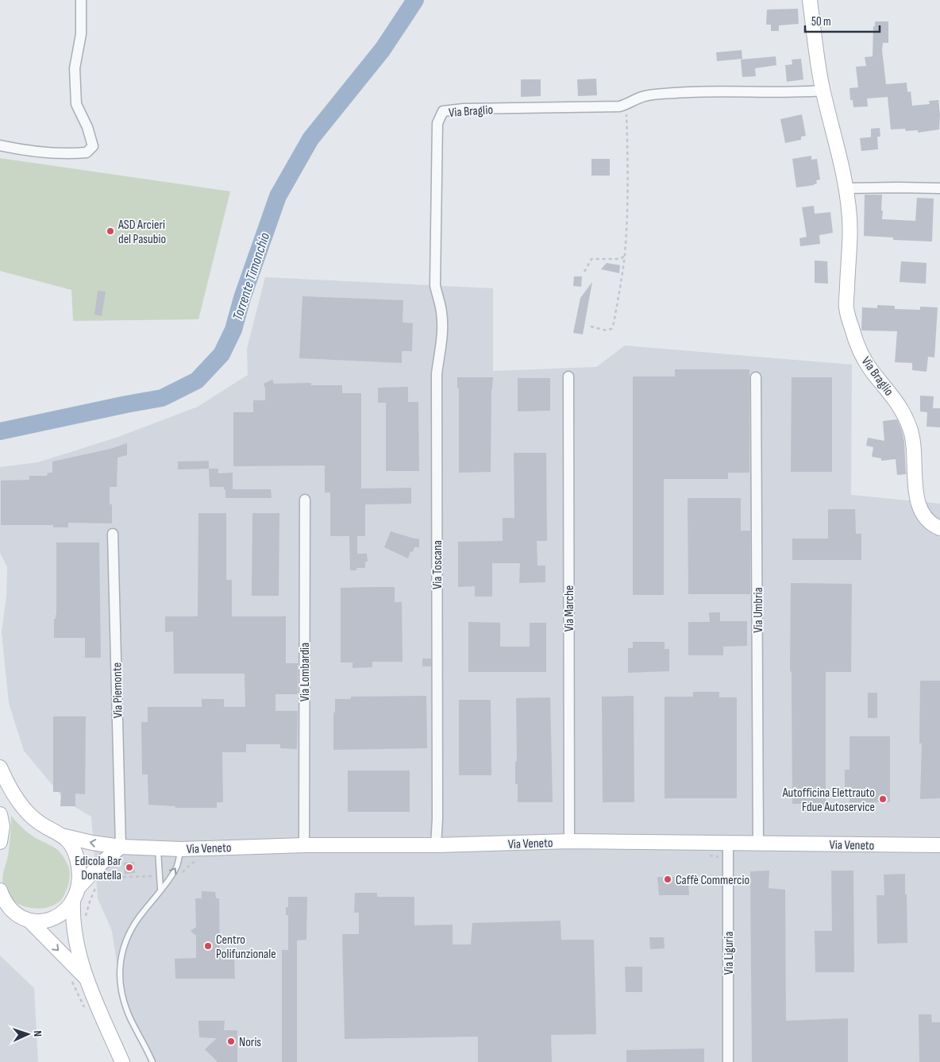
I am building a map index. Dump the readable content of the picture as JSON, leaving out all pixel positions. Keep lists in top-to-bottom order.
{
  "streets": {
    "main road": ["Via Braglio", "Via Veneto"],
    "street": [
      "Via Toscana",
      "Via Marche",
      "Via Umbria",
      "Via Lombardia",
      "Via Piemonte",
      "Via Liguria"
    ]
  },
  "crossings": [
    ["Via Braglio", "Via Toscana"],
    ["Via Toscana", "Via Veneto"],
    ["Via Marche", "Via Veneto"],
    ["Via Umbria", "Via Veneto"],
    ["Via Lombardia", "Via Veneto"],
    ["Via Piemonte", "Via Veneto"],
    ["Via Veneto", "Via Liguria"]
  ],
  "water": ["Torrente Timonchio"],
  "places": [
    "ASD Arcieri del Pasubio",
    "Autofficina Elettrauto Fdue Autoservice",
    "Edicola Bar Donatella",
    "Caffè Commercio",
    "Centro Polifunzionale",
    "Noris"
  ],
  "scale_bar": "50 m",
  "north": "right"
}
